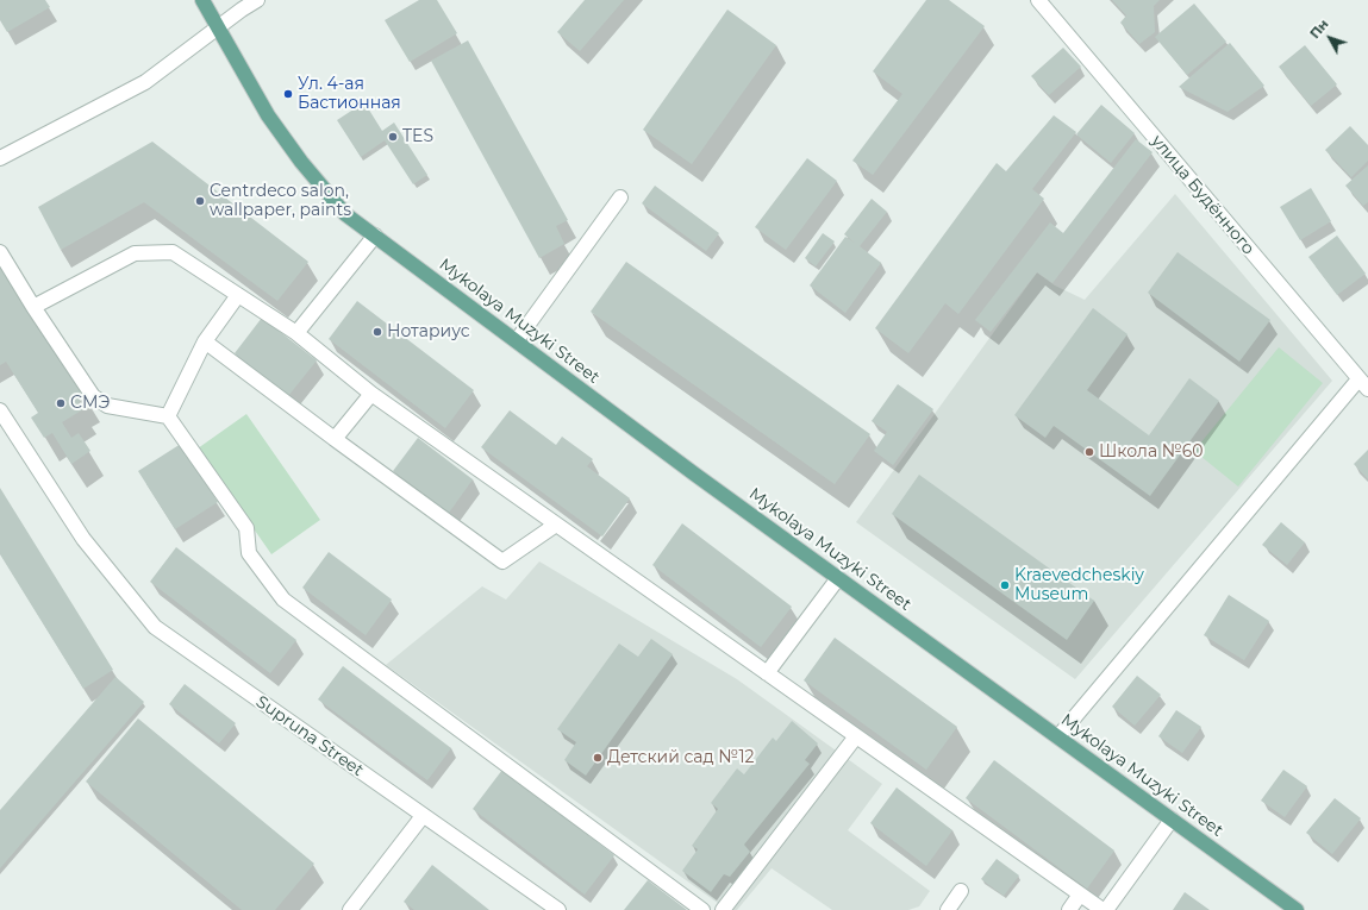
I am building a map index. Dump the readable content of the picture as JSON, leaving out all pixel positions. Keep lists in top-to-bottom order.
{
  "streets": {
    "main road": ["Mykolaya Muzyki Street"],
    "street": ["улица Будённого", "Supruna Street"]
  },
  "places": [
    "Ул. 4-ая Бастионная",
    "TES",
    "Centrdeco salon, wallpaper, paints",
    "Нотариус",
    "СМЭ",
    "Школа №60",
    "Kraevedcheskiy Museum",
    "Детский сад №12"
  ],
  "north": "top left"
}
